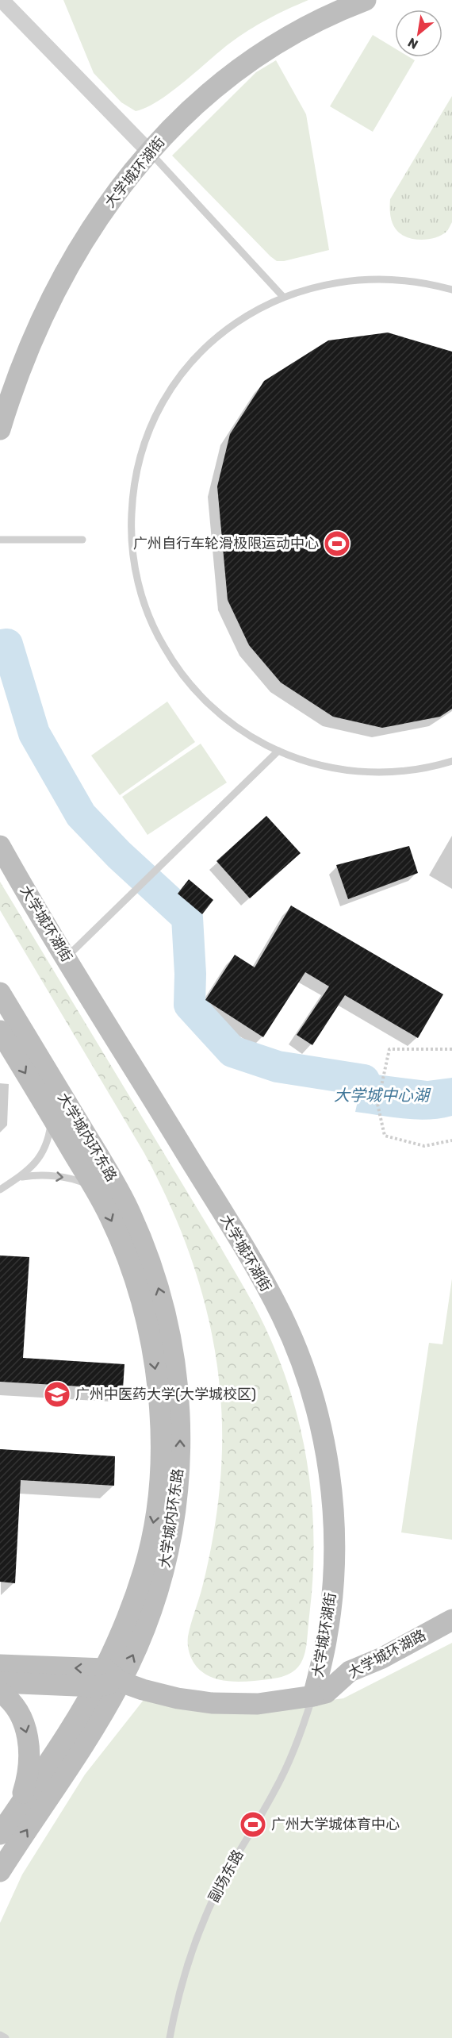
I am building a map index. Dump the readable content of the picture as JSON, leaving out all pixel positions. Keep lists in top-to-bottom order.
{
  "streets": {
    "main road": ["大学城环湖街", "大学城内环东路", "大学城环湖路"],
    "lane": ["副场东路"]
  },
  "crossings": [
    ["大学城环湖街", "大学城环湖路"],
    ["大学城环湖街", "副场东路"],
    ["大学城环湖路", "副场东路"]
  ],
  "water": ["大学城中心湖"],
  "places": {
    "sports": ["广州自行车轮滑极限运动中心", "广州大学城体育中心"],
    "school or university": ["广州中医药大学(大学城校区)"]
  },
  "north": "bottom left"
}
